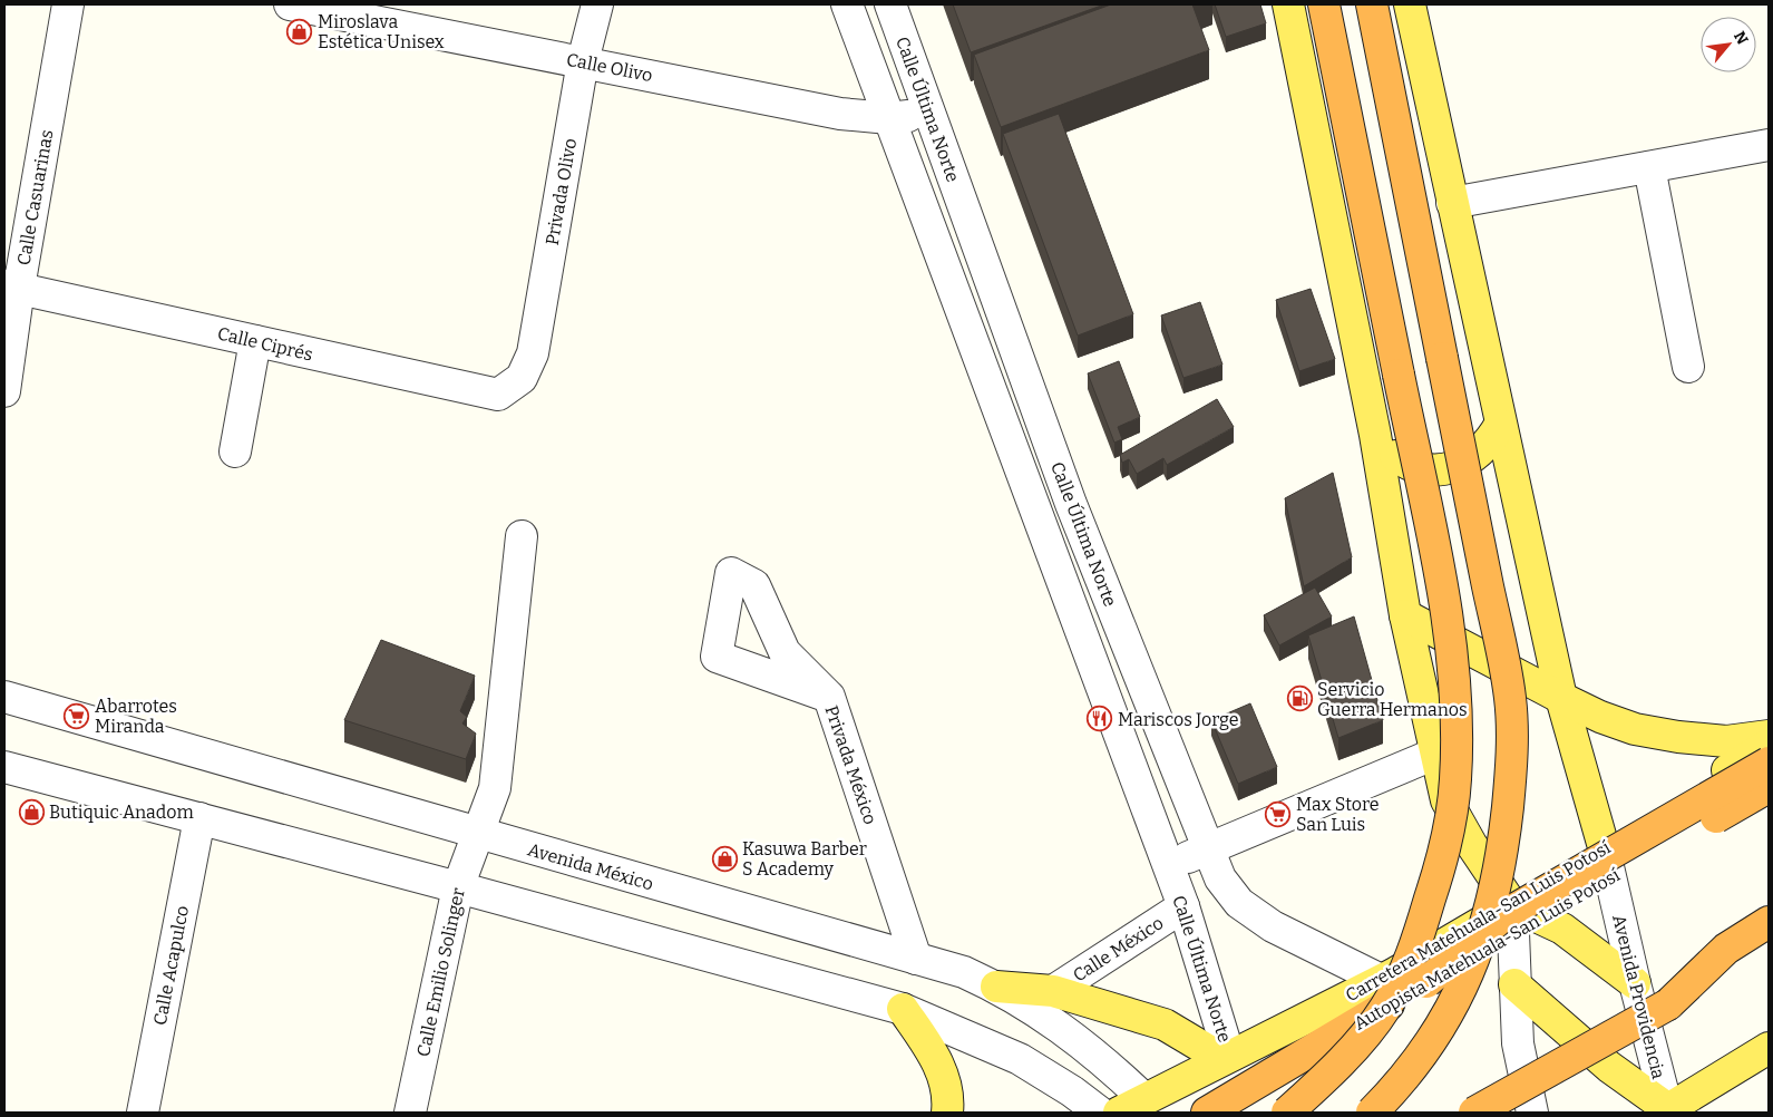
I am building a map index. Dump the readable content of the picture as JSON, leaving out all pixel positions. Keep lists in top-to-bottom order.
{
  "streets": {
    "highway": ["Autopista Matehuala-San Luis Potosí"],
    "main road": ["Carretera Matehuala-San Luis Potosí"],
    "street": [
      "Calle Olivo",
      "Calle Última Norte",
      "Privada Olivo",
      "Calle Casuarinas",
      "Calle Ciprés",
      "Privada México",
      "Avenida México",
      "Calle México",
      "Calle Acapulco",
      "Calle Emilio Solinger",
      "Avenida Providencia"
    ]
  },
  "crossings": [
    ["Calle Olivo", "Calle Última Norte"],
    ["Calle Olivo", "Privada Olivo"],
    ["Calle Última Norte", "Carretera Matehuala-San Luis Potosí"],
    ["Calle Última Norte", "Calle México"],
    ["Privada Olivo", "Calle Ciprés"],
    ["Calle Casuarinas", "Calle Ciprés"],
    ["Privada México", "Avenida México"],
    ["Avenida México", "Carretera Matehuala-San Luis Potosí"],
    ["Avenida México", "Calle Emilio Solinger"],
    ["Carretera Matehuala-San Luis Potosí", "Avenida Providencia"]
  ],
  "places": {
    "shop": ["Miroslava Estética Unisex", "Butiquic Anadom", "Kasuwa Barber S Academy"],
    "fuel station": ["Servicio Guerra Hermanos"],
    "supermarket": ["Abarrotes Miranda", "Max Store San Luis"],
    "restaurant": ["Mariscos Jorge"]
  },
  "north": "top right"
}
